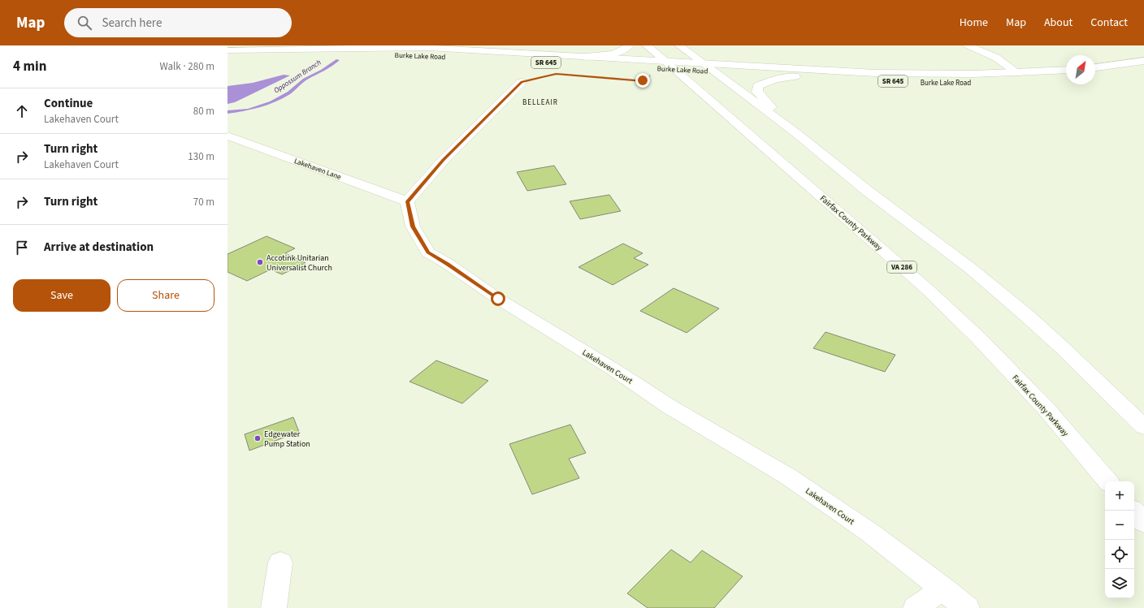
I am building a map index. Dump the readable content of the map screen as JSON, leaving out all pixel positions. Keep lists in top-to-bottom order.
{
  "streets": {
    "main road": [
      "Burke Lake Road",
      "SR 645",
      "Lakehaven Lane",
      "Fairfax County Parkway",
      "VA 286",
      "Lakehaven Court"
    ]
  },
  "crossings": [
    ["Burke Lake Road", "Fairfax County Parkway"],
    ["Lakehaven Lane", "Lakehaven Court"]
  ],
  "districts": ["BELLEAIR"],
  "water": ["Oppossum Branch"],
  "places": ["Accotink Unitarian Universalist Church", "Edgewater Pump Station"],
  "north": "top right",
  "page": {
    "header": "Map",
    "search": "Search here",
    "nav": [
      "Home",
      "Map",
      "About",
      "Contact"
    ],
    "heading": ["4 min", "Walk · 280 m"],
    "list": [
      ["Continue", "Lakehaven Court", "80 m"],
      ["Turn right", "Lakehaven Court", "130 m"],
      ["Turn right", "70 m"],
      "Arrive at destination"
    ],
    "buttons": ["Save", "Share"],
    "map_buttons": ["+", "−"]
  }
}
